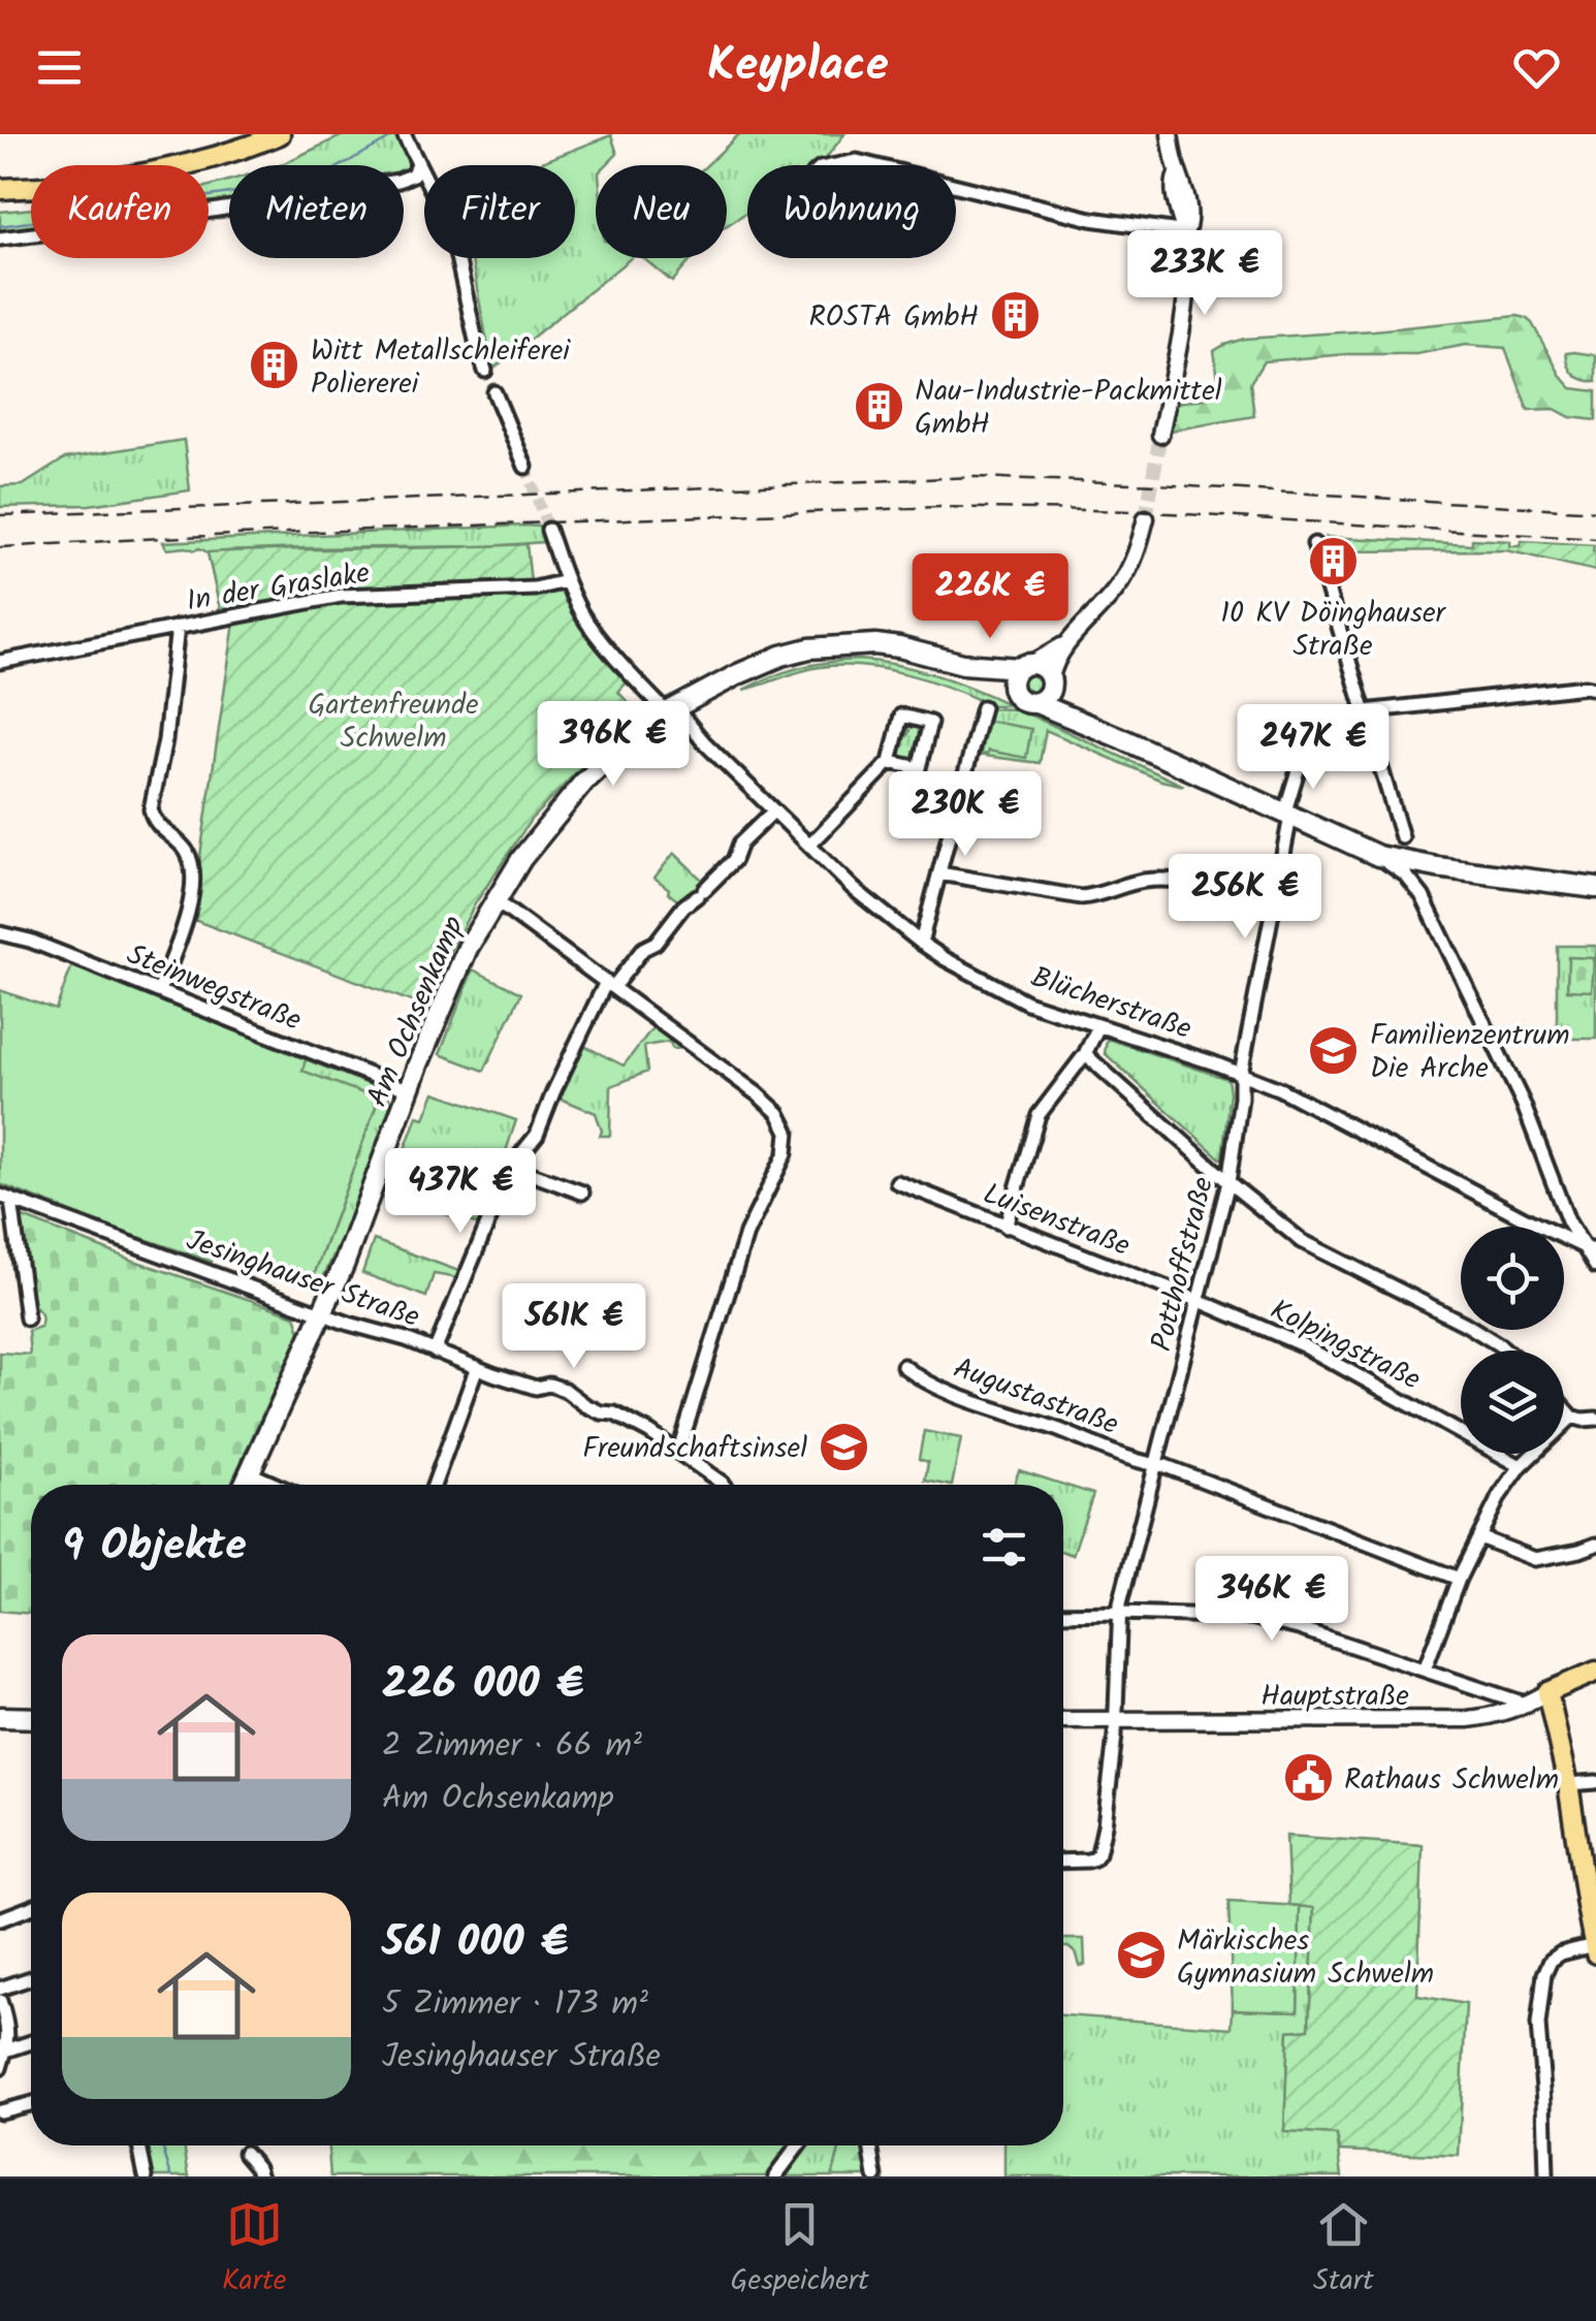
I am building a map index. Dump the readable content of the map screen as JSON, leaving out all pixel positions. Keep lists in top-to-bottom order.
{
  "streets": {
    "main road": ["Am Ochsenkamp"],
    "street": [
      "In der Graslake",
      "Steinwegstraße",
      "Blücherstraße",
      "Luisenstraße",
      "Potthoffstraße",
      "Jesinghauser Straße",
      "Kolpingstraße",
      "Augustastraße",
      "Hauptstraße"
    ]
  },
  "crossings": [
    ["In der Graslake", "Blücherstraße"],
    ["Steinwegstraße", "Am Ochsenkamp"],
    ["Blücherstraße", "Am Ochsenkamp"],
    ["Blücherstraße", "Potthoffstraße"],
    ["Am Ochsenkamp", "Jesinghauser Straße"],
    ["Luisenstraße", "Potthoffstraße"],
    ["Luisenstraße", "Kolpingstraße"],
    ["Potthoffstraße", "Kolpingstraße"],
    ["Potthoffstraße", "Augustastraße"],
    ["Potthoffstraße", "Hauptstraße"]
  ],
  "parks": ["Gartenfreunde Schwelm"],
  "places": {
    "building": [
      "ROSTA GmbH",
      "Witt Metallschleiferei Poliererei",
      "Nau-Industrie-Packmittel GmbH",
      "10 KV Döinghauser Straße"
    ],
    "school or university": ["Familienzentrum Die Arche", "Freundschaftsinsel", "Märkisches Gymnasium Schwelm"],
    "public building": ["Rathaus Schwelm"]
  },
  "page": {
    "header": "Keyplace",
    "chip": [
      "Kaufen",
      "Mieten",
      "Filter",
      "Neu",
      "Wohnung"
    ],
    "price": [
      "233K €",
      "226K €",
      "396K €",
      "247K €",
      "230K €",
      "256K €",
      "437K €",
      "561K €",
      "346K €"
    ],
    "heading": "9 Objekte",
    "list": [
      {
        "name": "226 000 €",
        "note": "2 Zimmer · 66 m² · Am Ochsenkamp"
      },
      {
        "name": "561 000 €",
        "note": "5 Zimmer · 173 m² · Jesinghauser Straße"
      }
    ],
    "tabs": ["Karte", "Gespeichert", "Start"]
  }
}
